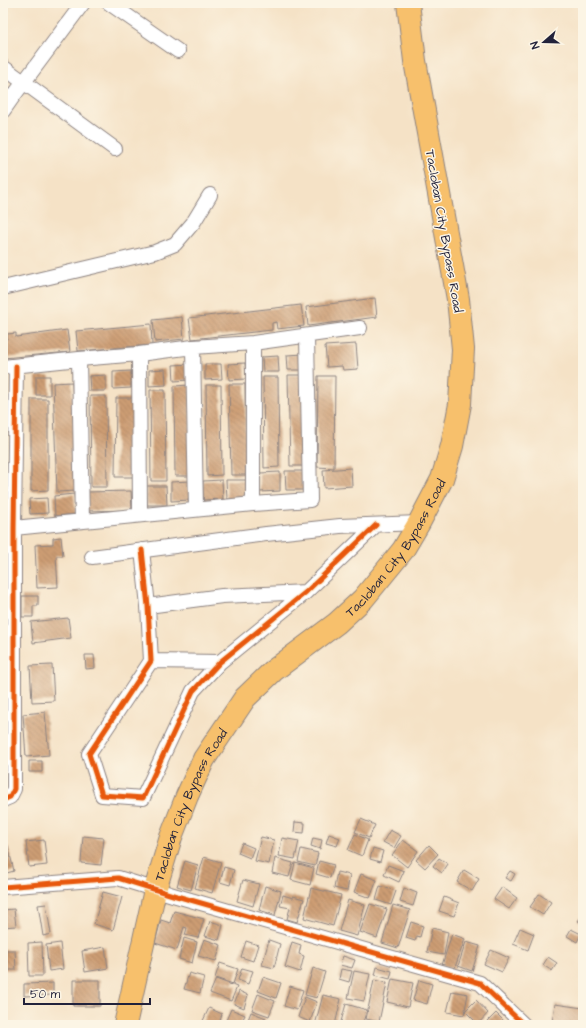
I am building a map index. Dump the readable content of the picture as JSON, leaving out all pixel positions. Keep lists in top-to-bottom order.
{
  "streets": {
    "highway": ["Tacloban City Bypass Road"]
  },
  "scale_bar": "50 m",
  "north": "left"
}
